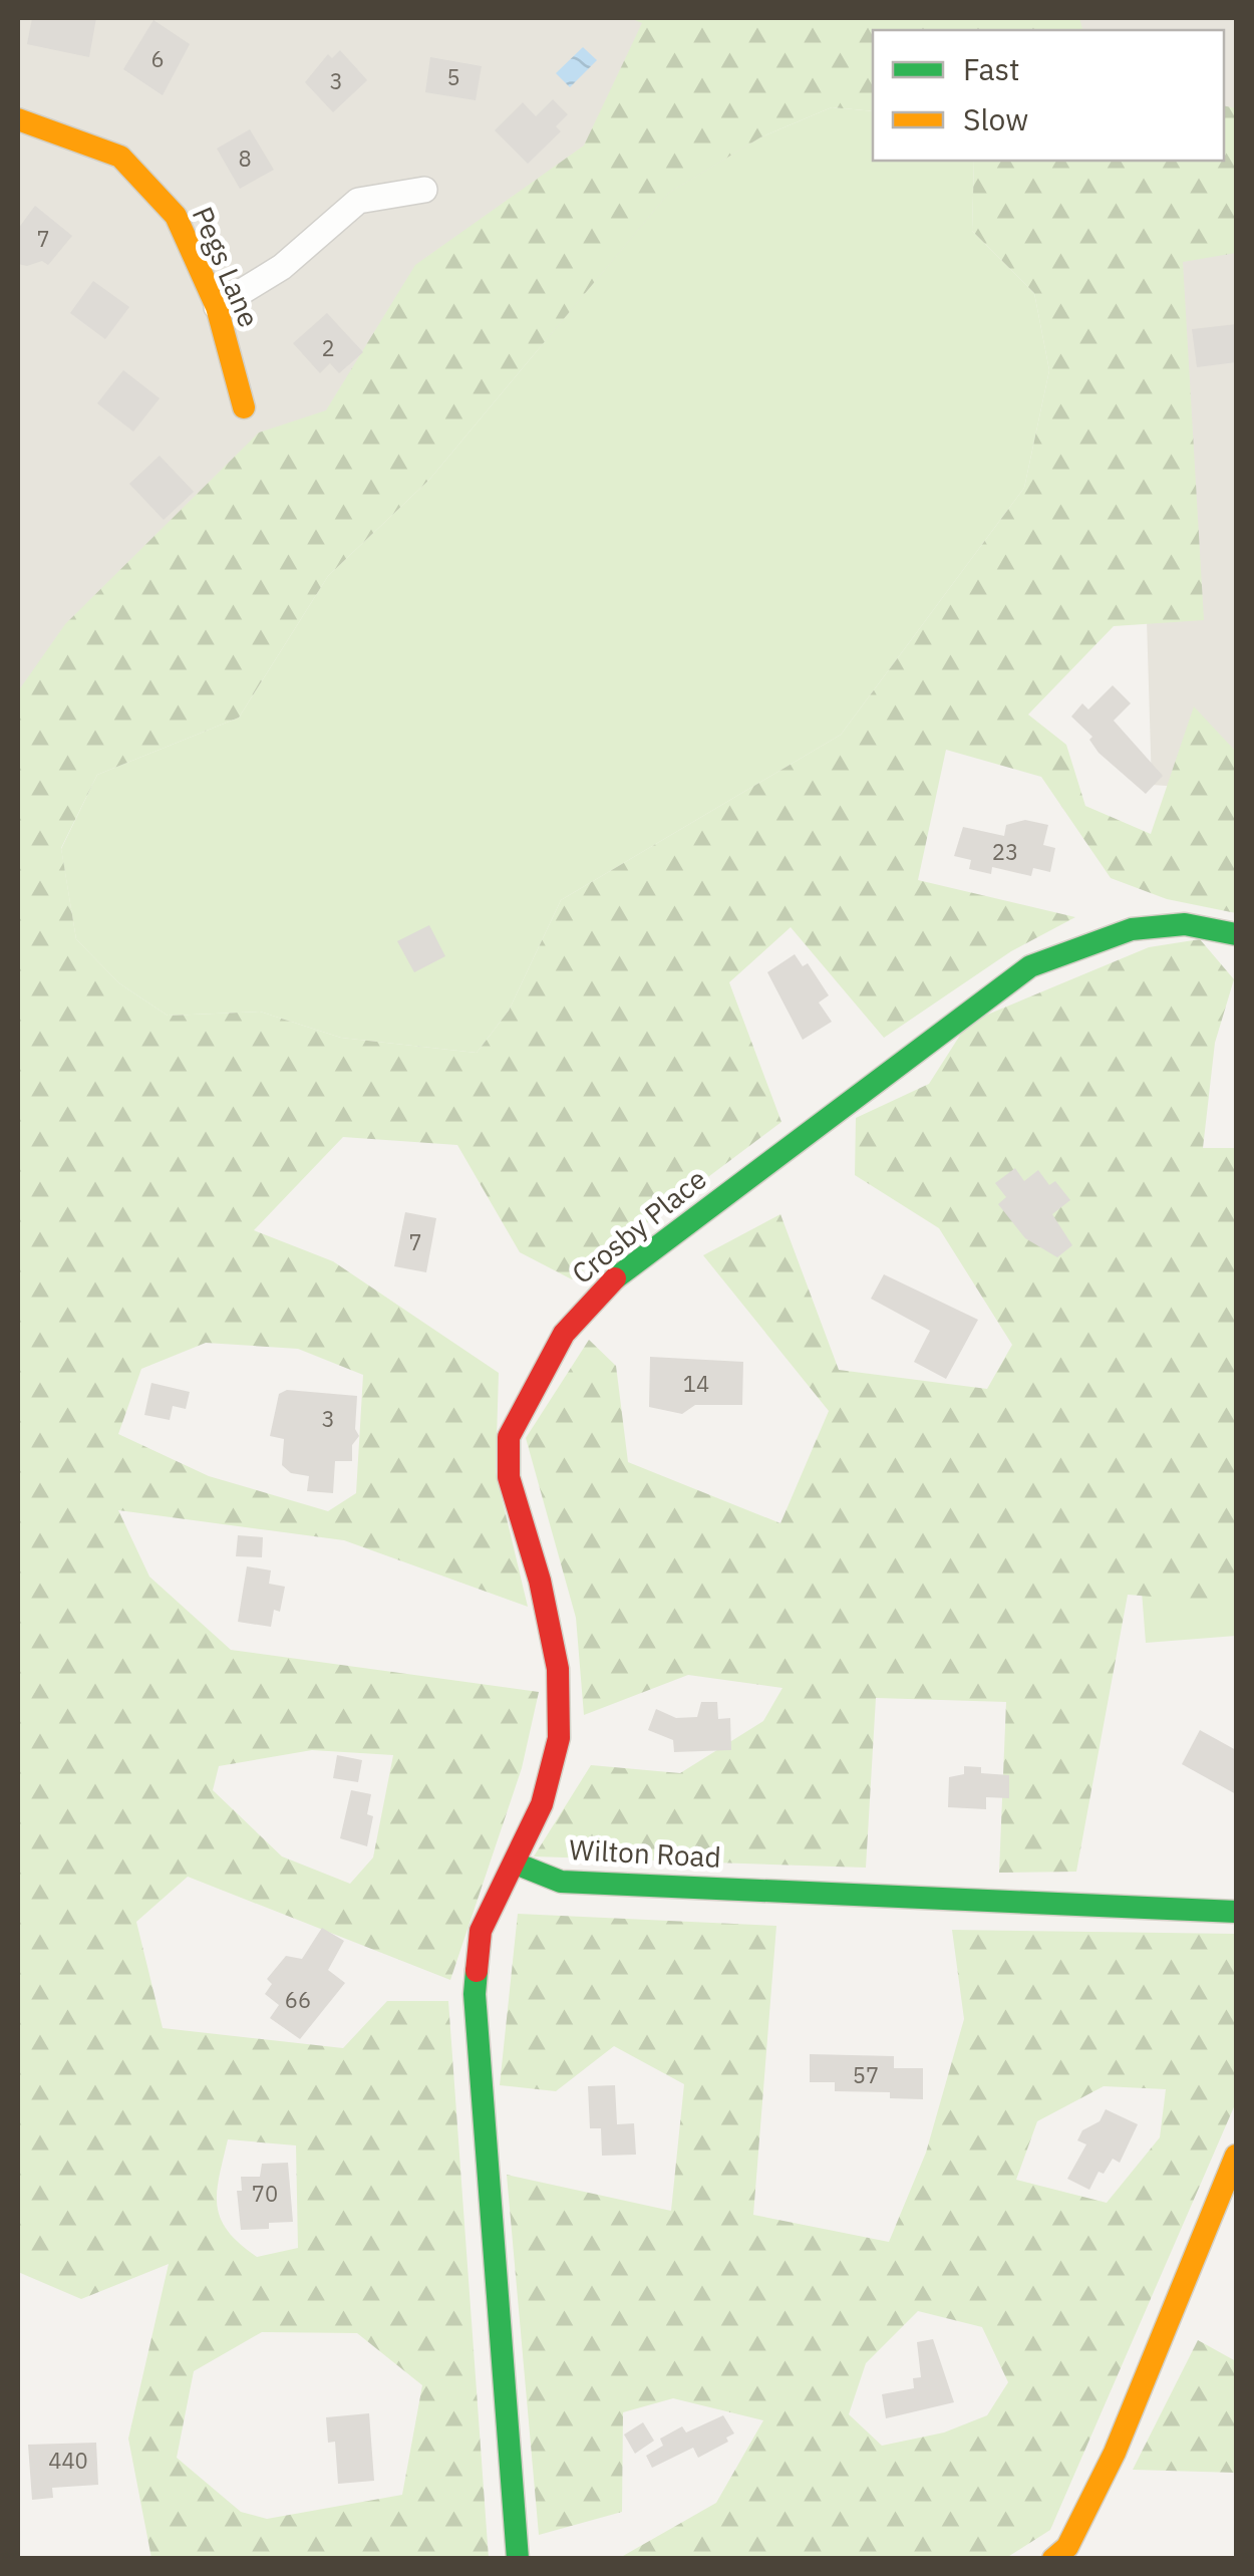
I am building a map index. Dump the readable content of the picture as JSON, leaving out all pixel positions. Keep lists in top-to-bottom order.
{
  "streets": {
    "street": ["Pegs Lane", "Crosby Place", "Wilton Road"]
  },
  "crossings": [
    ["Crosby Place", "Wilton Road"]
  ],
  "house_numbers": [
    "6",
    "5",
    "3",
    "8",
    "7",
    "2",
    "23",
    "7",
    "14",
    "3",
    "66",
    "57",
    "70",
    "440"
  ],
  "legend": ["Fast", "Slow"]
}
